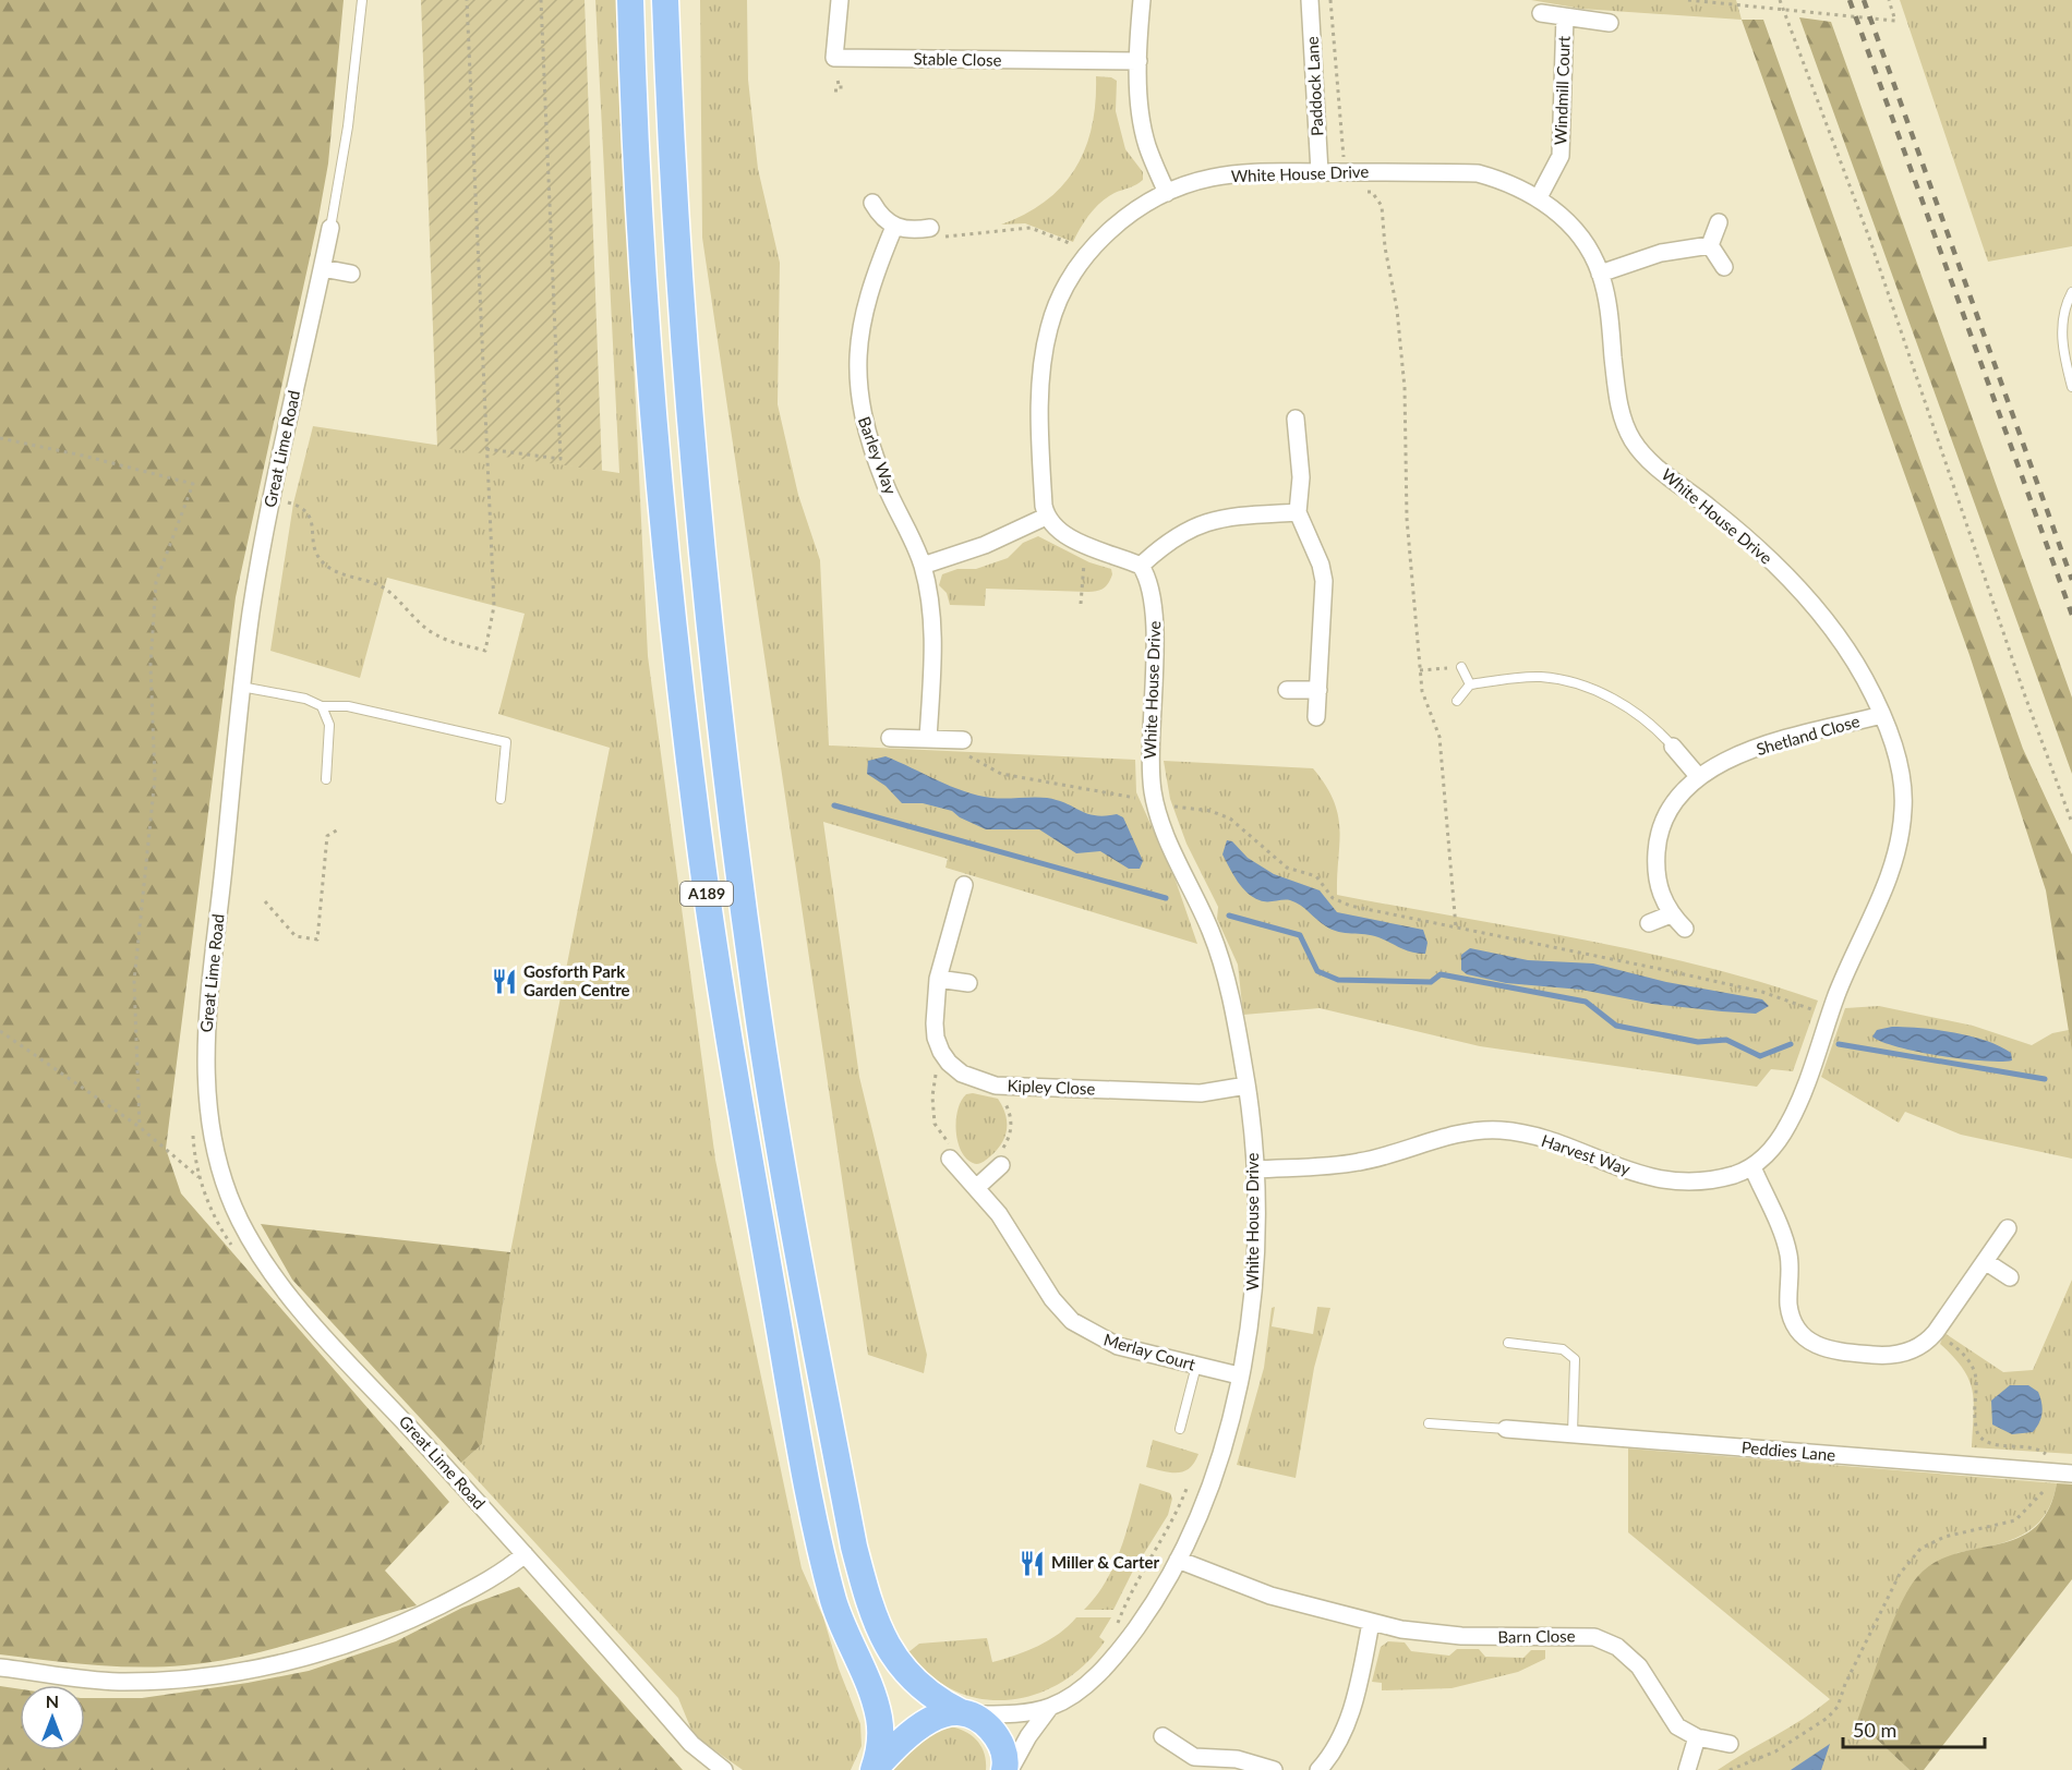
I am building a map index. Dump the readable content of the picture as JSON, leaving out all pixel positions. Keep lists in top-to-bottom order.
{
  "streets": {
    "main road": ["A189"],
    "street": [
      "Stable Close",
      "Paddock Lane",
      "Windmill Court",
      "White House Drive",
      "Great Lime Road",
      "Barley Way",
      "Shetland Close",
      "Kipley Close",
      "Harvest Way",
      "Merlay Court",
      "Peddies Lane",
      "Barn Close"
    ]
  },
  "crossings": [
    ["Paddock Lane", "White House Drive"],
    ["Windmill Court", "White House Drive"],
    ["White House Drive", "Shetland Close"],
    ["White House Drive", "A189"],
    ["White House Drive", "Kipley Close"],
    ["White House Drive", "Harvest Way"],
    ["White House Drive", "Merlay Court"],
    ["White House Drive", "Barn Close"]
  ],
  "places": {
    "restaurant": ["Gosforth Park Garden Centre", "Miller & Carter"]
  },
  "scale_bar": "50 m",
  "north": "top"
}
